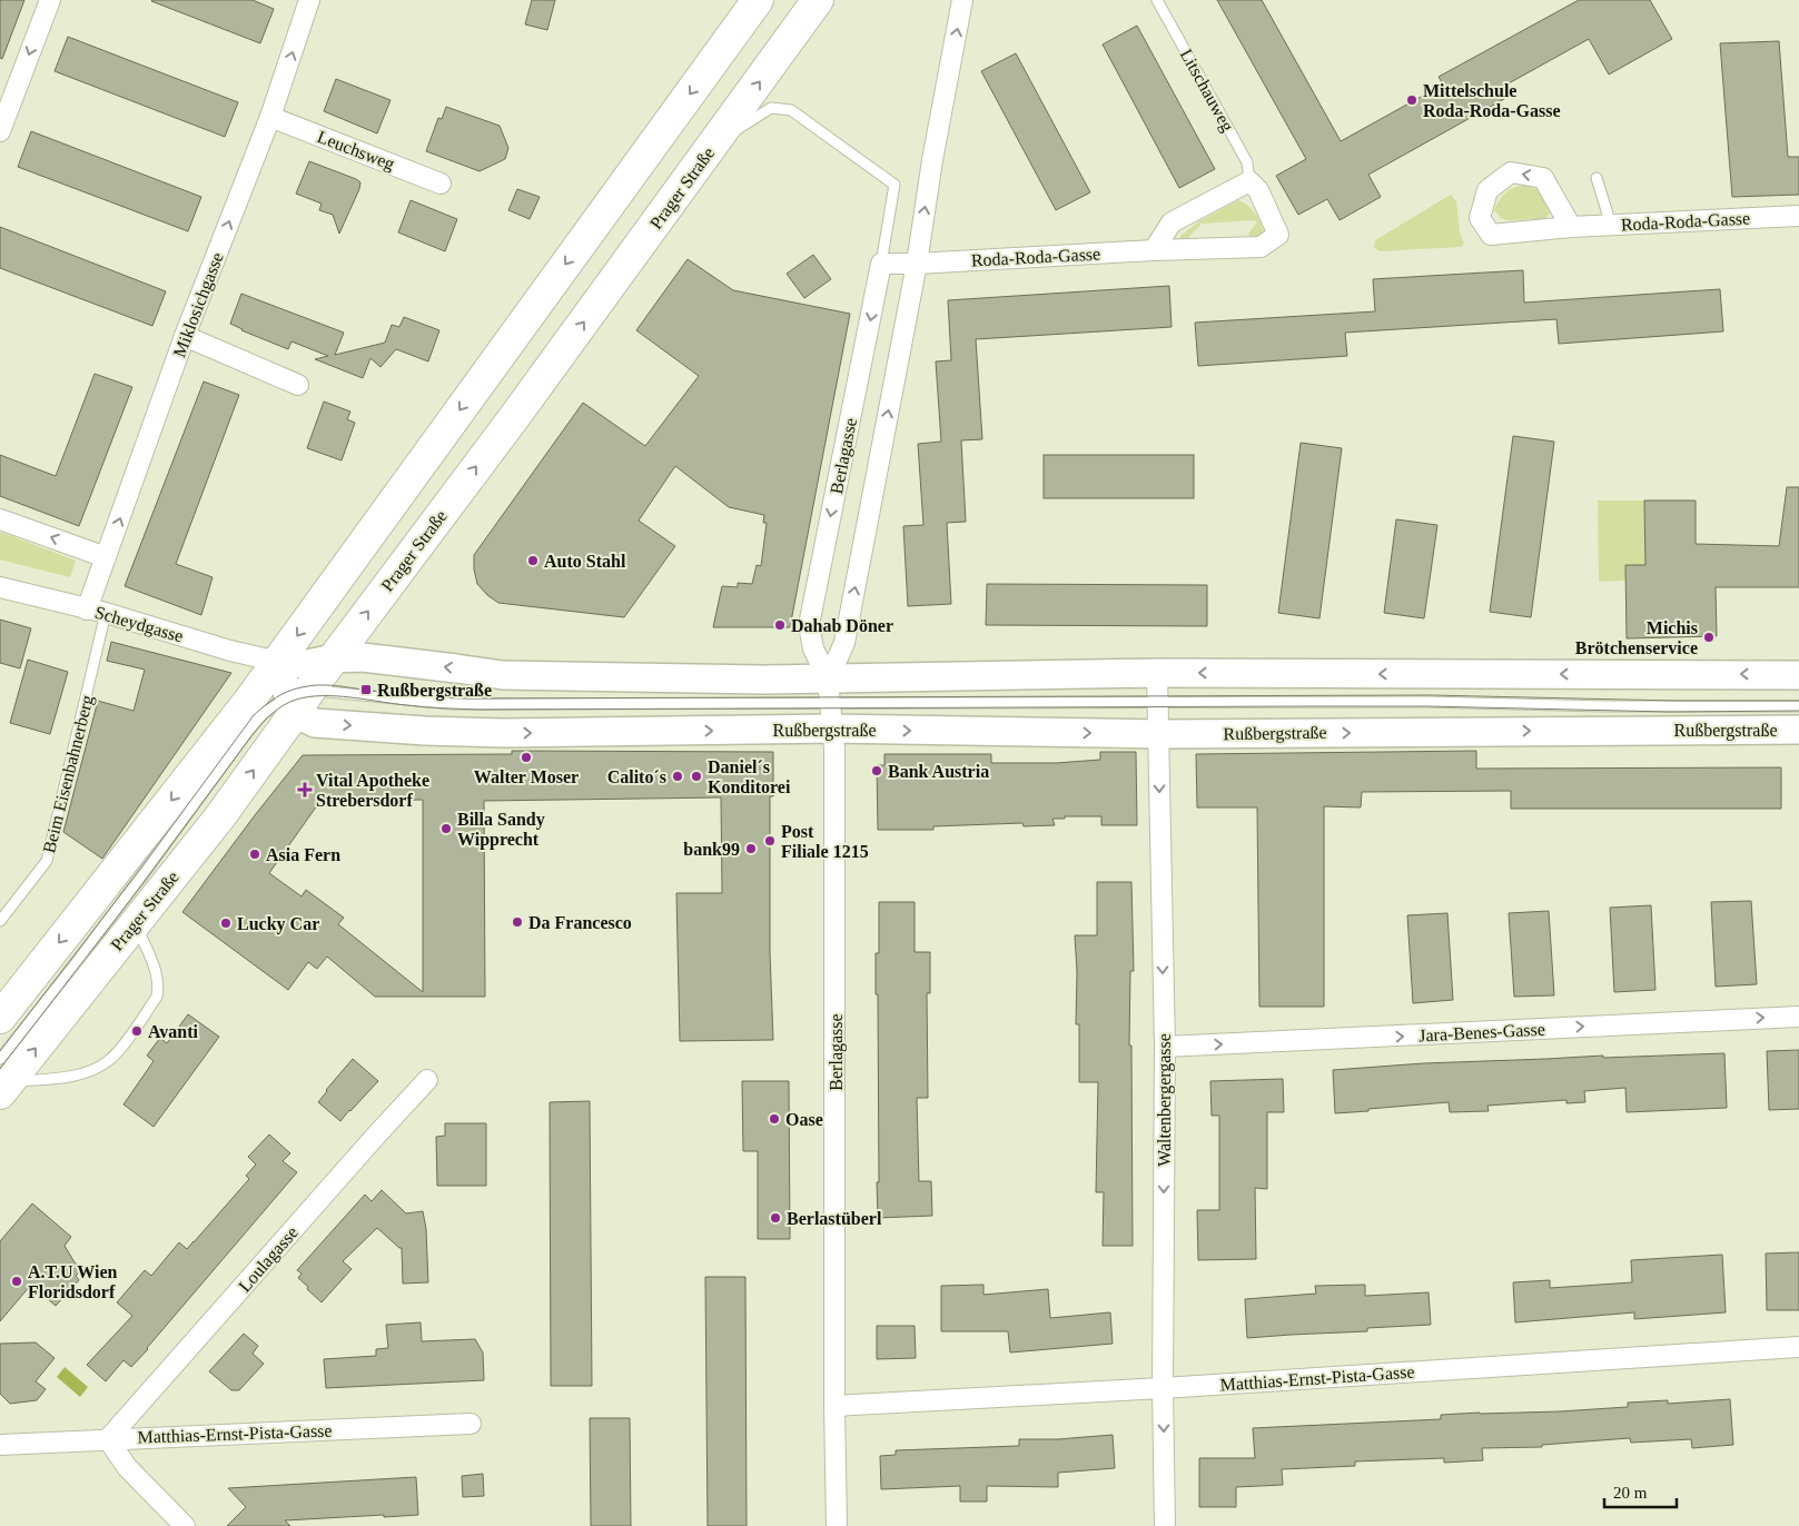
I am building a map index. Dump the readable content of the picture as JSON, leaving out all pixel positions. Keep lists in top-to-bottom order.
{
  "streets": {
    "main road": ["Prager Straße"],
    "street": [
      "Leuchsweg",
      "Roda-Roda-Gasse",
      "Miklosichgasse",
      "Berlagasse",
      "Scheydgasse",
      "Rußbergstraße",
      "Jara-Benes-Gasse",
      "Waltenbergergasse",
      "Loulagasse",
      "Matthias-Ernst-Pista-Gasse"
    ],
    "lane": ["Litschauweg", "Beim Eisenbahnerberg"]
  },
  "crossings": [
    ["Litschauweg", "Roda-Roda-Gasse"],
    ["Leuchsweg", "Miklosichgasse"],
    ["Prager Straße", "Rußbergstraße"],
    ["Roda-Roda-Gasse", "Berlagasse"],
    ["Miklosichgasse", "Scheydgasse"],
    ["Miklosichgasse", "Beim Eisenbahnerberg"],
    ["Berlagasse", "Rußbergstraße"],
    ["Berlagasse", "Matthias-Ernst-Pista-Gasse"],
    ["Scheydgasse", "Rußbergstraße"],
    ["Scheydgasse", "Beim Eisenbahnerberg"],
    ["Rußbergstraße", "Waltenbergergasse"],
    ["Jara-Benes-Gasse", "Waltenbergergasse"],
    ["Waltenbergergasse", "Matthias-Ernst-Pista-Gasse"],
    ["Loulagasse", "Matthias-Ernst-Pista-Gasse"]
  ],
  "one_way": ["Miklosichgasse", "Jara-Benes-Gasse", "Waltenbergergasse"],
  "places": {
    "other": [
      "Mittelschule Roda-Roda-Gasse",
      "Auto Stahl",
      "Dahab Döner",
      "Michis Brötchenservice",
      "Walter Moser",
      "Bank Austria",
      "Calito´s",
      "Daniel´s Konditorei",
      "Billa Sandy Wipprecht",
      "Post Filiale 1215",
      "bank99",
      "Asia Fern",
      "Da Francesco",
      "Lucky Car",
      "Avanti",
      "Oase",
      "Berlastüberl",
      "A.T.U Wien Floridsdorf"
    ],
    "transit": ["Rußbergstraße"],
    "health": ["Vital Apotheke Strebersdorf"]
  },
  "scale_bar": "20 m"
}
